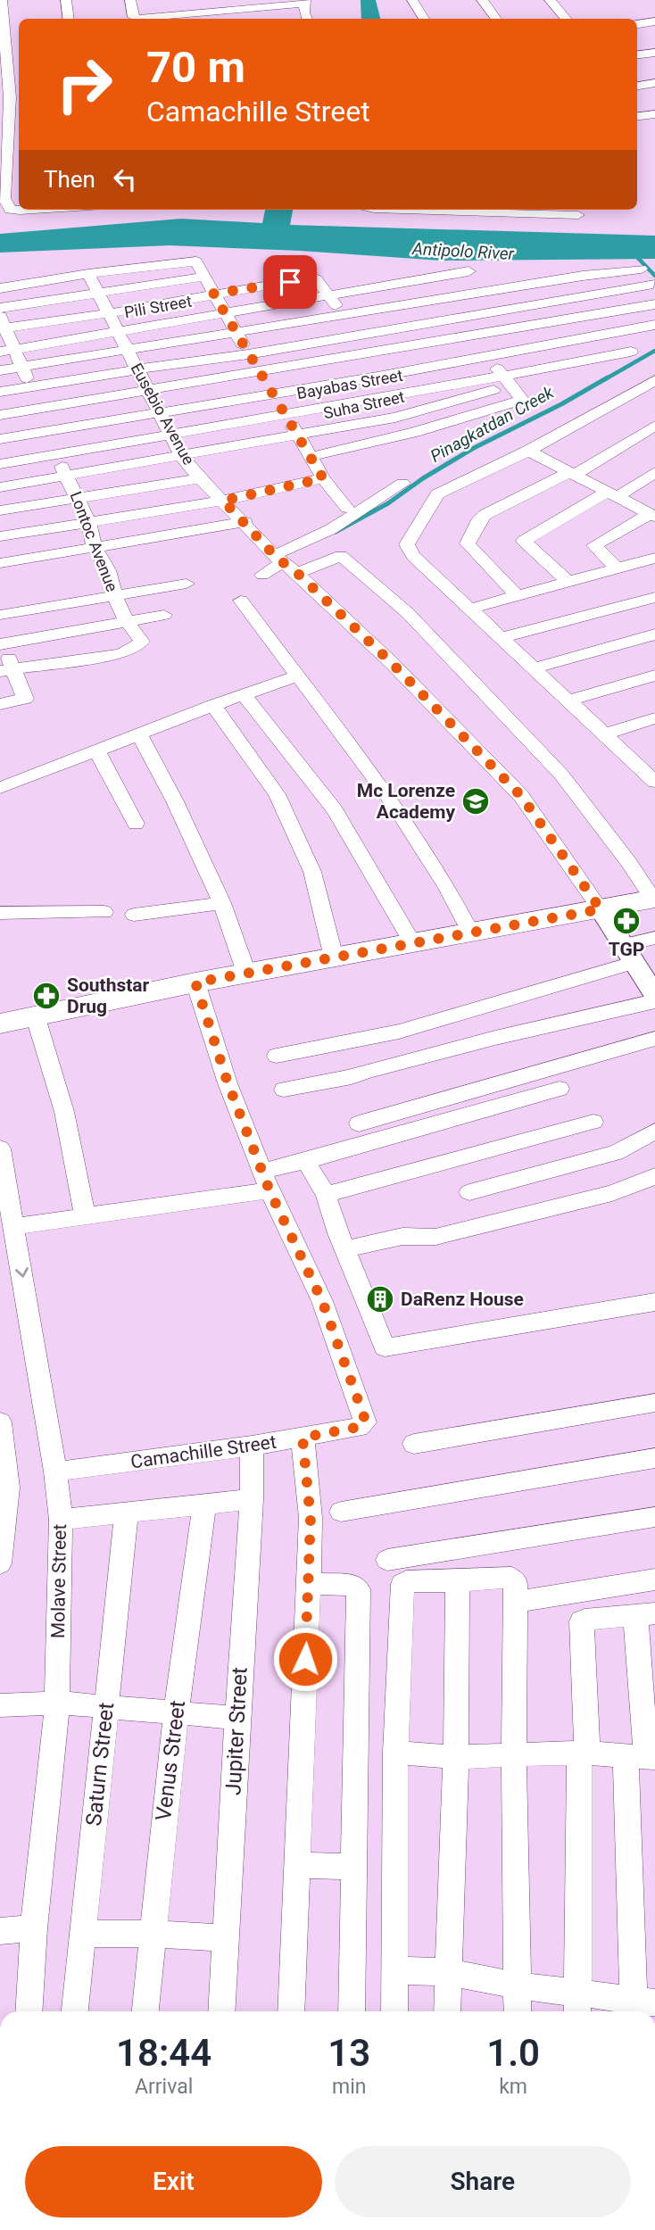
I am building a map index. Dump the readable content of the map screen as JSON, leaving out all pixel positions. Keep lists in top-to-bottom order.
{
  "streets": {
    "street": [
      "Pili Street",
      "Bayabas Street",
      "Suha Street",
      "Eusebio Avenue",
      "Lontoc Avenue",
      "Camachille Street",
      "Molave Street",
      "Jupiter Street",
      "Venus Street",
      "Saturn Street"
    ]
  },
  "crossings": [
    ["Pili Street", "Eusebio Avenue"],
    ["Pili Street", "Lontoc Avenue"],
    ["Bayabas Street", "Suha Street"],
    ["Bayabas Street", "Eusebio Avenue"],
    ["Bayabas Street", "Lontoc Avenue"],
    ["Suha Street", "Eusebio Avenue"],
    ["Suha Street", "Lontoc Avenue"],
    ["Camachille Street", "Molave Street"],
    ["Camachille Street", "Jupiter Street"]
  ],
  "water": ["Antipolo River", "Pinagkatdan Creek"],
  "places": {
    "school or university": ["Mc Lorenze Academy"],
    "pharmacy": ["TGP", "Southstar Drug"],
    "building": ["DaRenz House"]
  },
  "page": {
    "turn": ["70 m", "Camachille Street"],
    "then": "Then",
    "eta": [
      "18:44",
      "Arrival",
      "13",
      "min",
      "1.0",
      "km"
    ],
    "buttons": ["Exit", "Share"]
  }
}
